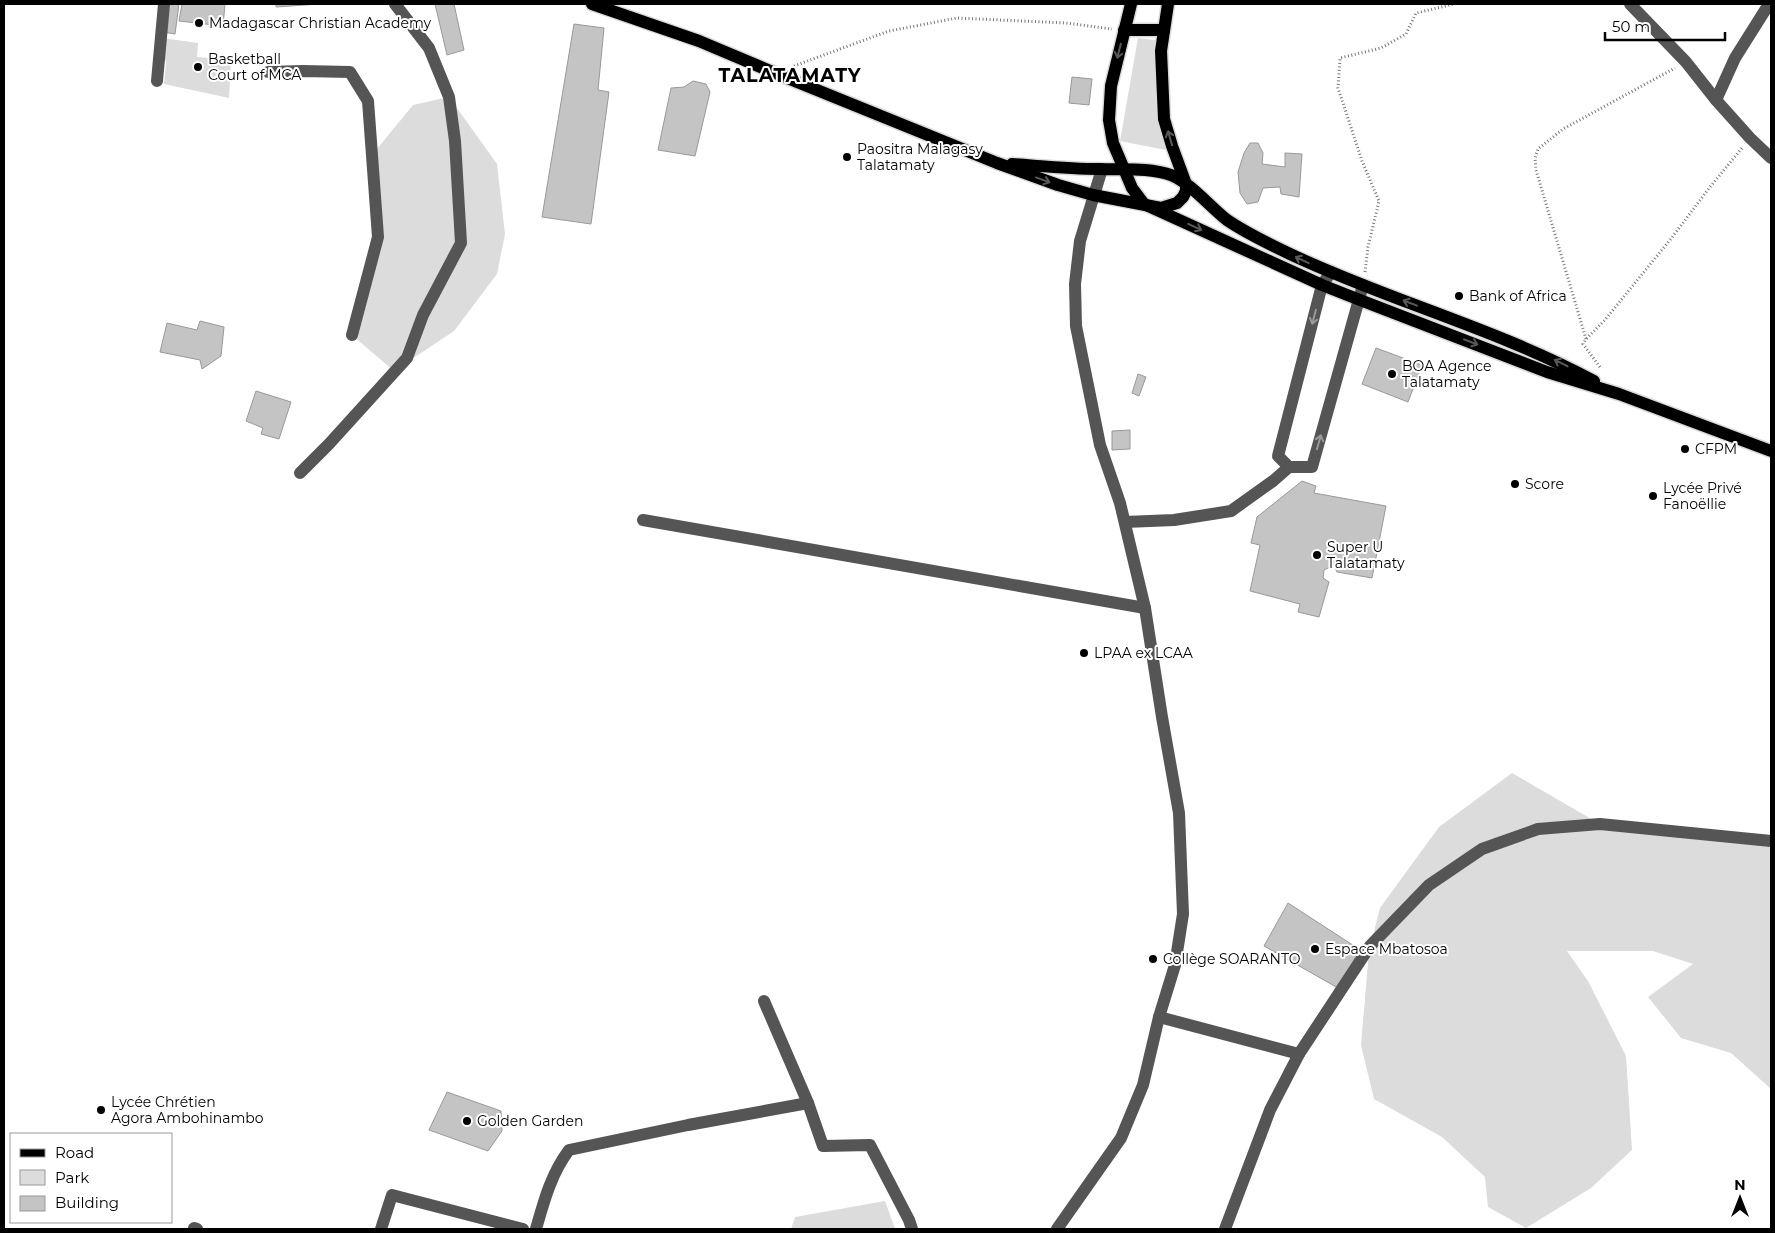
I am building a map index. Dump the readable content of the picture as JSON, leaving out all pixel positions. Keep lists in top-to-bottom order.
{
  "districts": ["TALATAMATY"],
  "places": [
    "Madagascar Christian Academy",
    "Basketball Court of MCA",
    "Paositra Malagasy Talatamaty",
    "Bank of Africa",
    "BOA Agence Talatamaty",
    "CFPM",
    "Score",
    "Lycée Privé Fanoëllie",
    "Super U Talatamaty",
    "LPAA ex LCAA",
    "Espace Mbatosoa",
    "Collège SOARANTO",
    "Lycée Chrétien Agora Ambohinambo",
    "Golden Garden"
  ],
  "legend": ["Road", "Park", "Building"],
  "scale_bar": "50 m",
  "north": "top"
}
